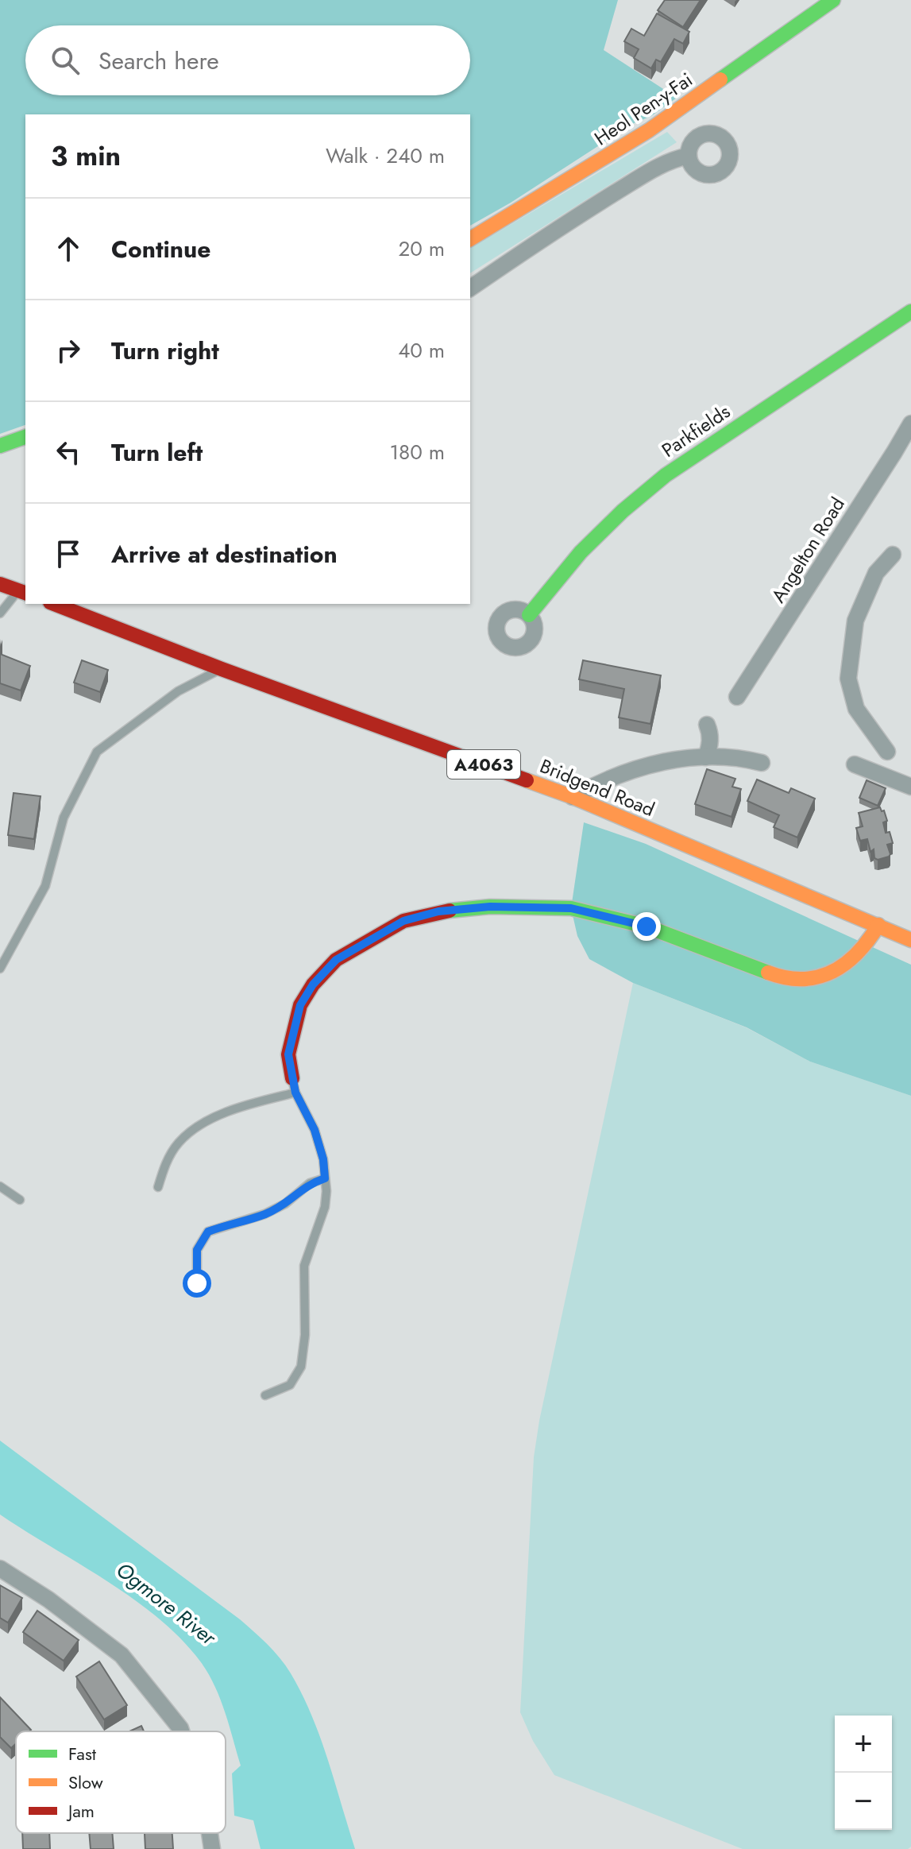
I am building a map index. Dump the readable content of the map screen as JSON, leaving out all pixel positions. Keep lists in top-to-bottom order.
{
  "streets": {
    "street": [
      "Heol Pen-y-Fai",
      "Parkfields",
      "Angelton Road",
      "A4063",
      "Bridgend Road"
    ]
  },
  "water": ["Ogmore River"],
  "legend": ["Fast", "Slow", "Jam"],
  "page": {
    "search": "Search here",
    "heading": ["3 min", "Walk · 240 m"],
    "list": [
      ["Continue", "20 m"],
      ["Turn right", "40 m"],
      ["Turn left", "180 m"],
      "Arrive at destination"
    ],
    "map_buttons": ["+", "−"]
  }
}
